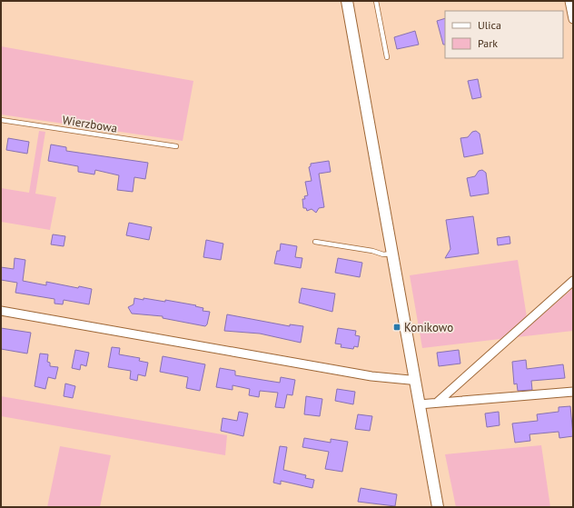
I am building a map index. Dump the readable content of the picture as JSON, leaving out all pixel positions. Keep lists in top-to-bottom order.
{
  "streets": {
    "lane": ["Wierzbowa"]
  },
  "places": {
    "transit": ["Konikowo"]
  },
  "legend": ["Ulica", "Park"]
}
